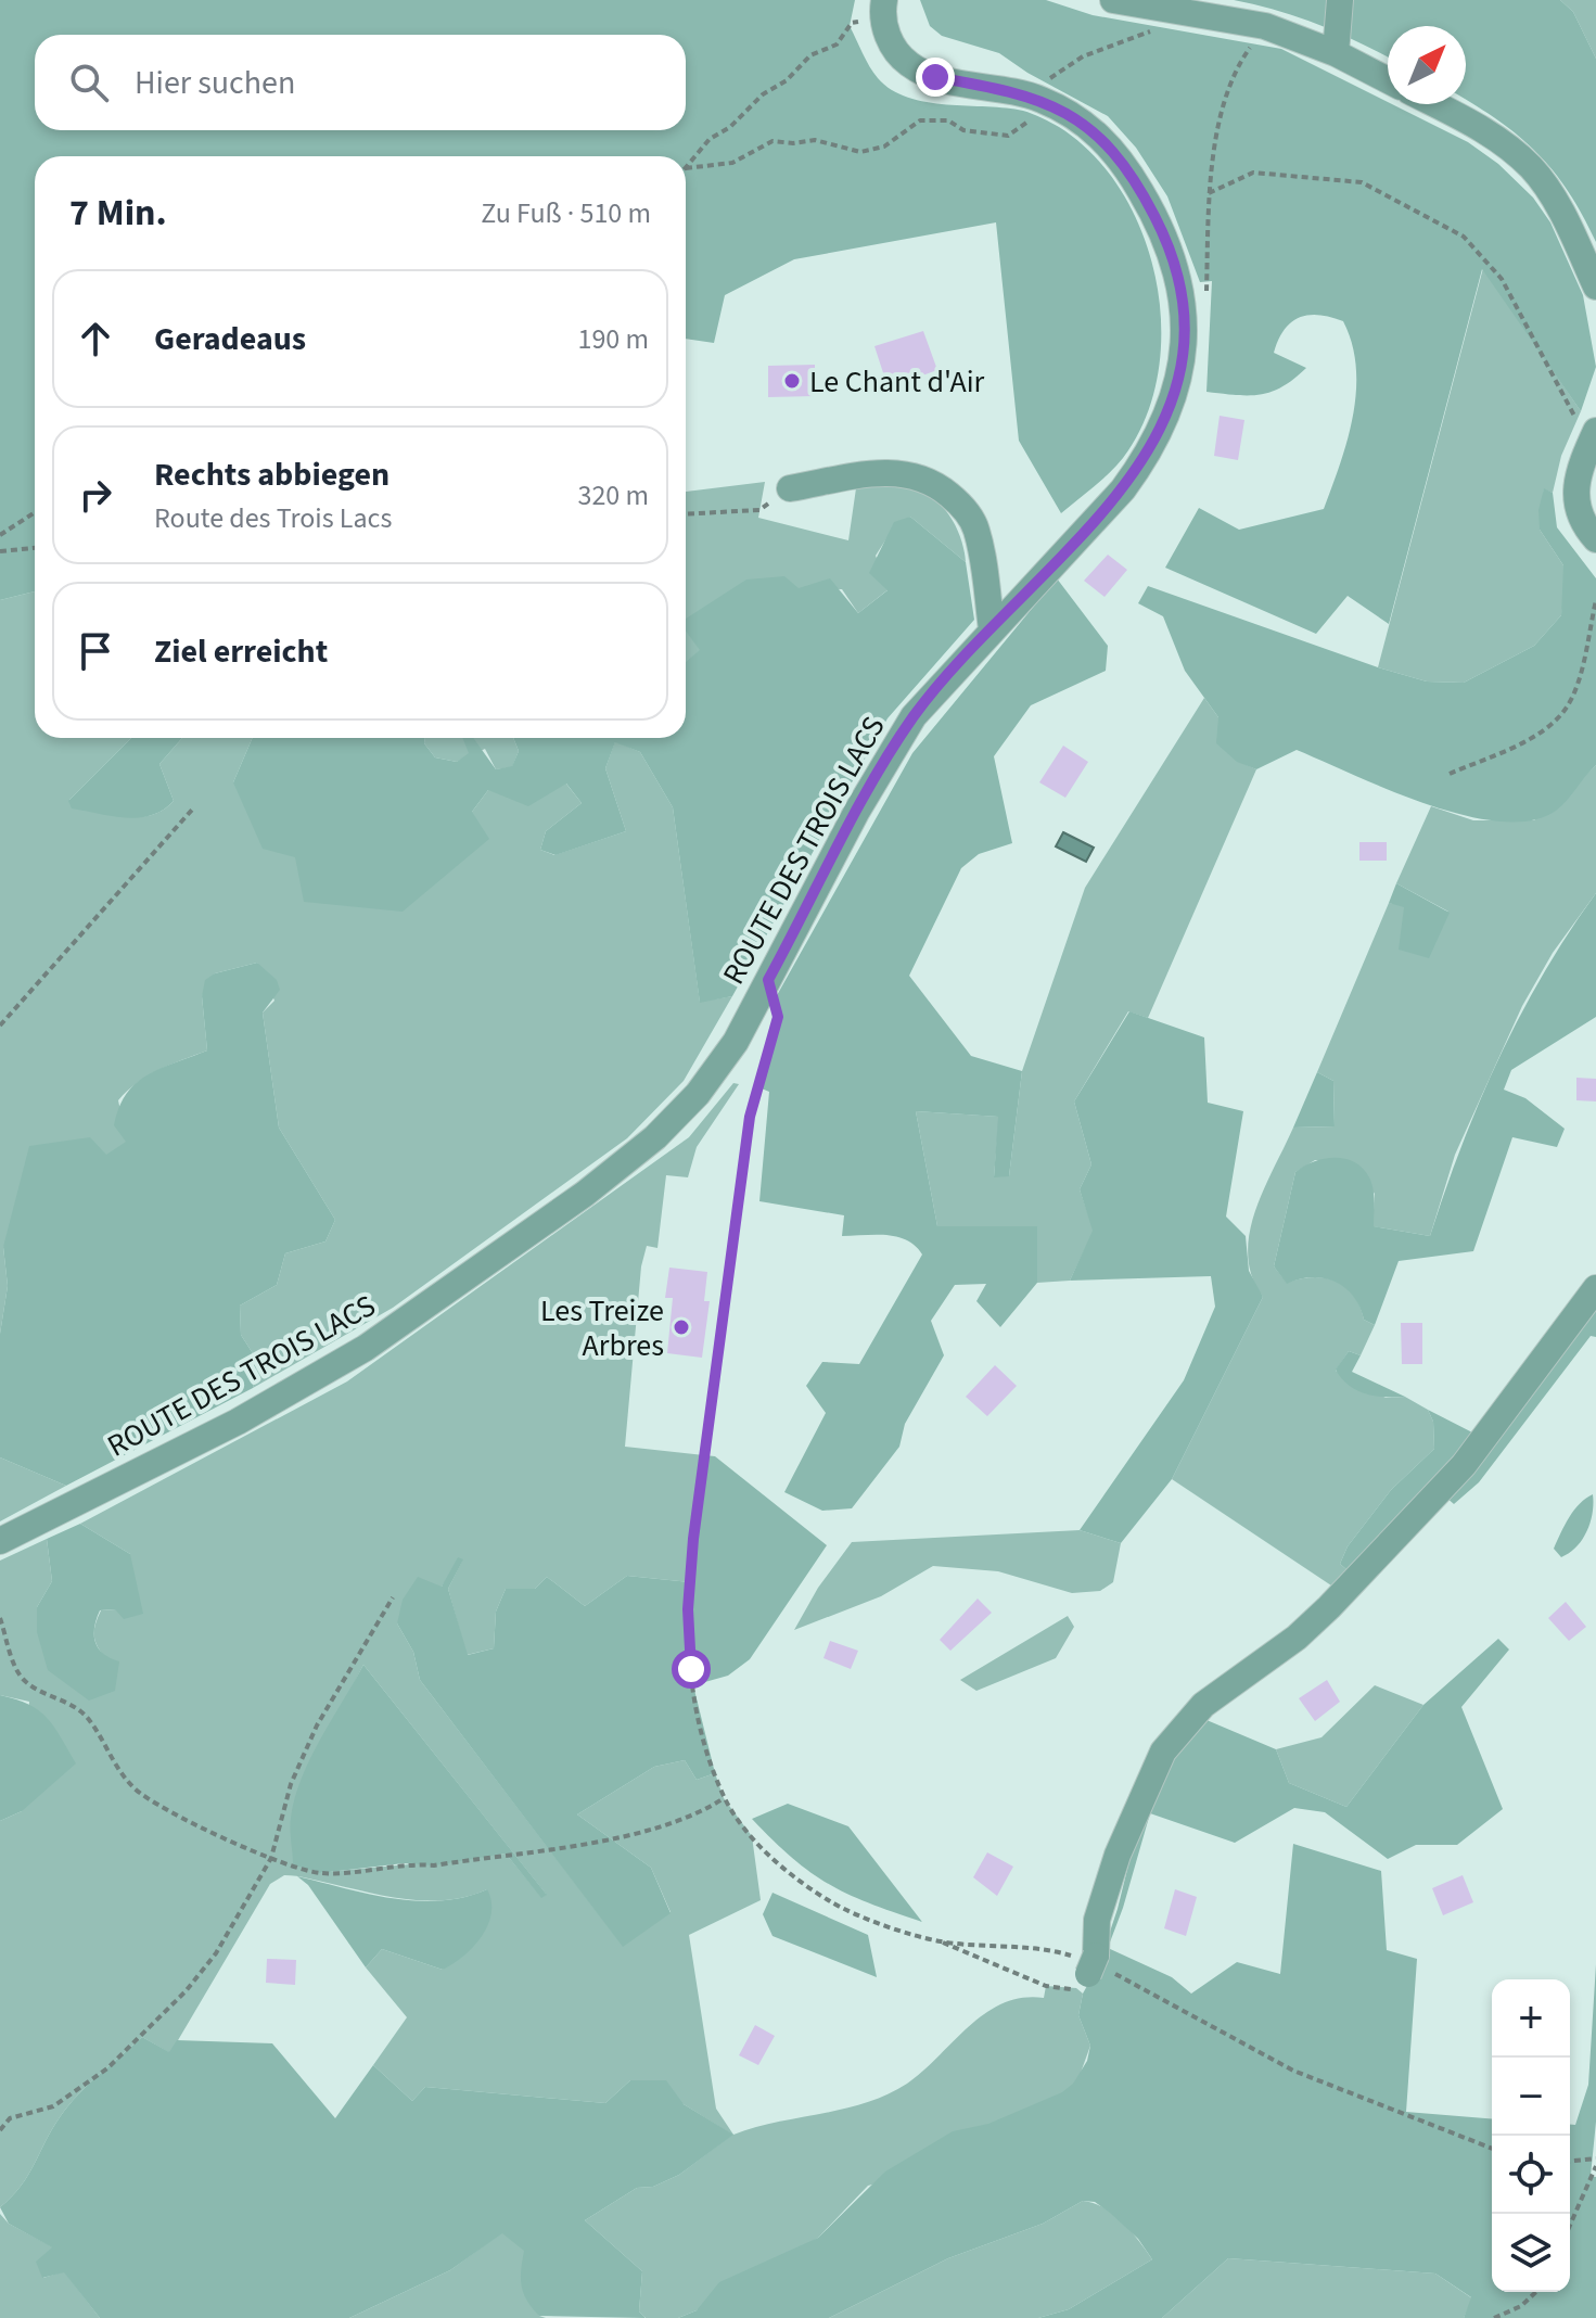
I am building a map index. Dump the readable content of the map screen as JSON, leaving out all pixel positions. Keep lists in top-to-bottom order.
{
  "streets": {
    "street": ["ROUTE DES TROIS LACS"]
  },
  "places": ["Le Chant d'Air", "Les Treize Arbres"],
  "north": "top right",
  "page": {
    "search": "Hier suchen",
    "heading": ["7 Min.", "Zu Fuß · 510 m"],
    "list": [
      ["Geradeaus", "190 m"],
      ["Rechts abbiegen", "Route des Trois Lacs", "320 m"],
      "Ziel erreicht"
    ],
    "map_buttons": ["+", "−"]
  }
}
